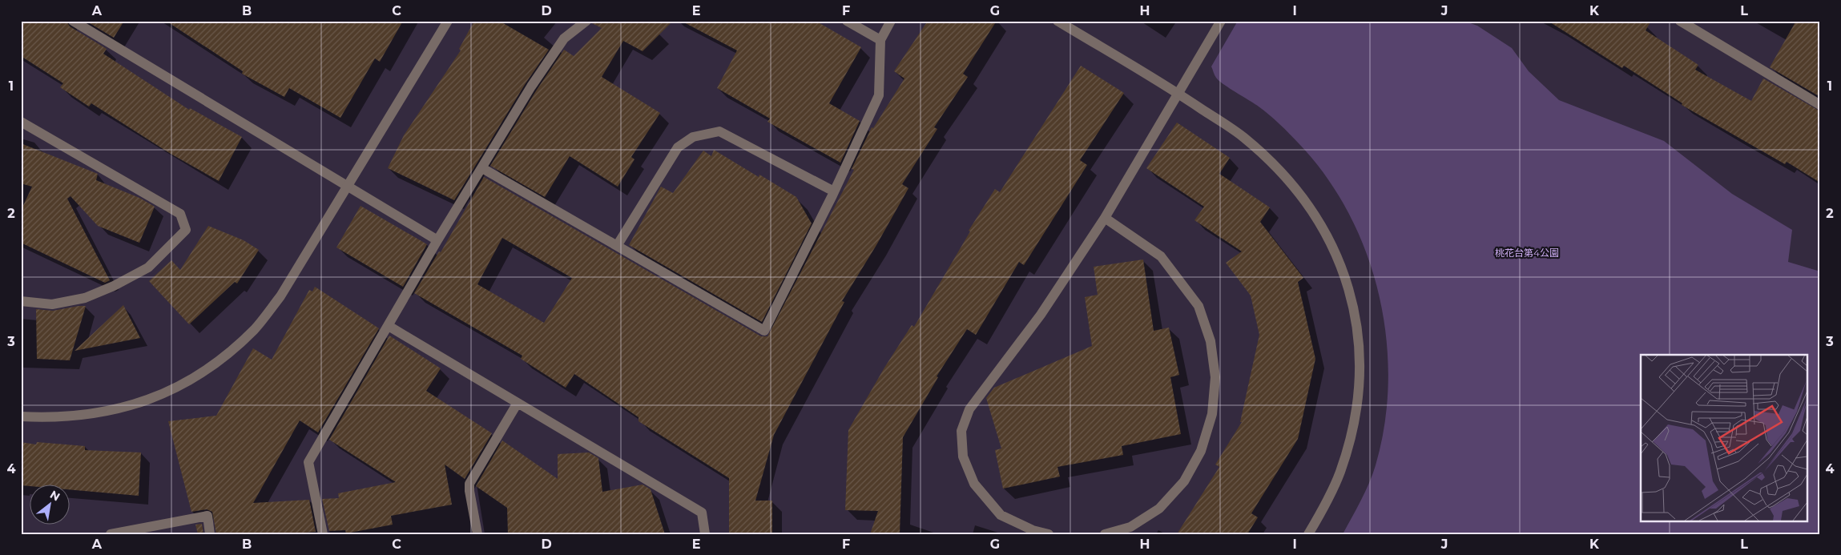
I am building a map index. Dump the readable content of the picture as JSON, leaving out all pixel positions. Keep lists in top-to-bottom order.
{
  "parks": ["桃花台第4公園"],
  "north": "top right",
  "grid": {
    "columns": [
      "A",
      "B",
      "C",
      "D",
      "E",
      "F",
      "G",
      "H",
      "I",
      "J",
      "K",
      "L"
    ],
    "rows": [
      "1",
      "2",
      "3",
      "4"
    ]
  }
}
